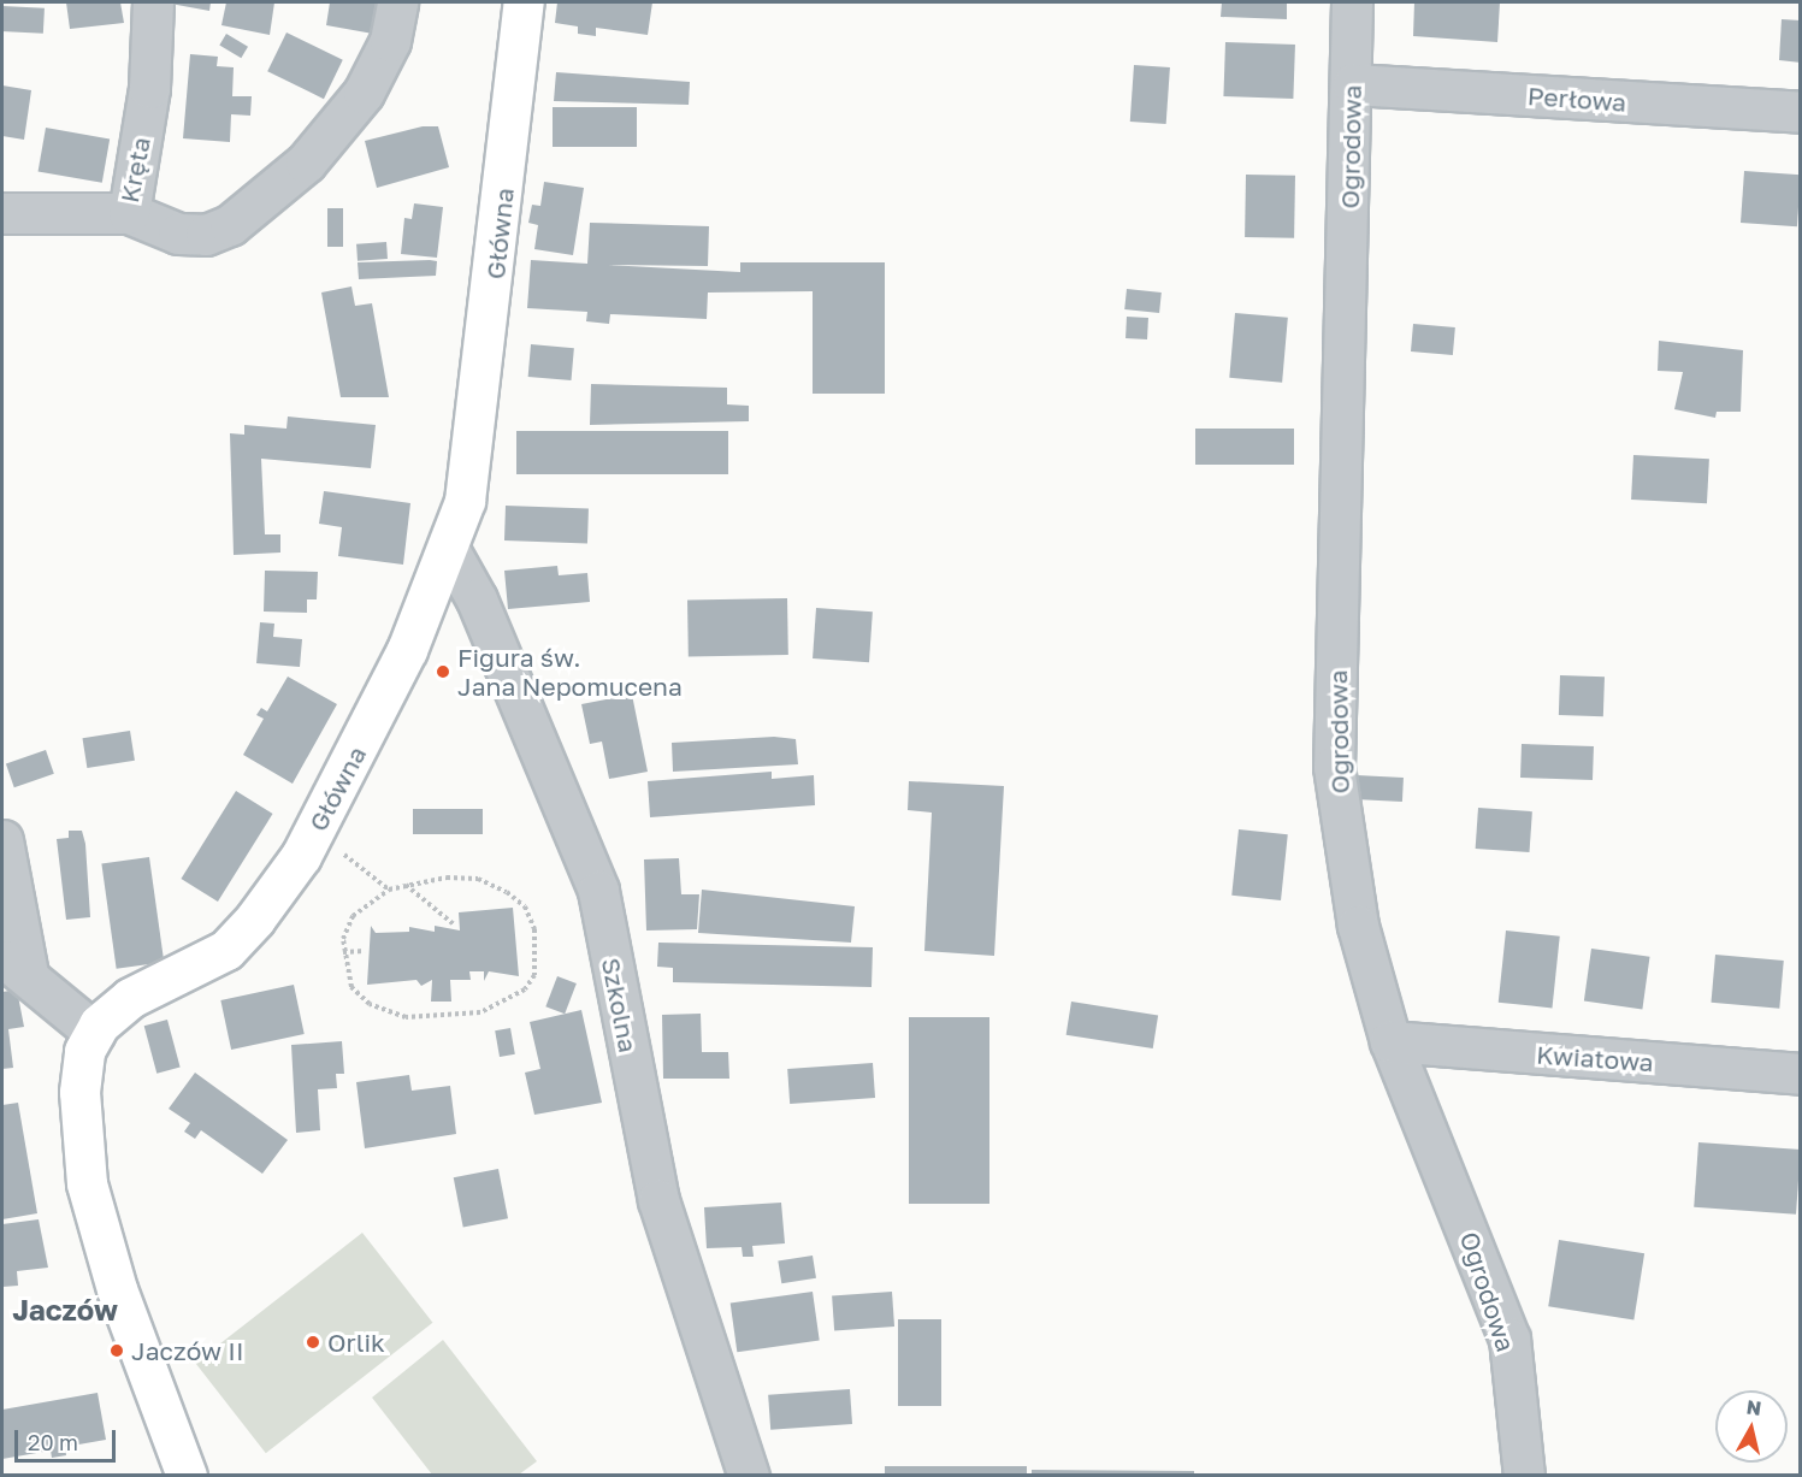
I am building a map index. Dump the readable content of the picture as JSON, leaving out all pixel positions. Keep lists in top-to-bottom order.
{
  "streets": {
    "street": [
      "Perłowa",
      "Ogrodowa",
      "Kręta",
      "Główna",
      "Szkolna",
      "Kwiatowa"
    ]
  },
  "crossings": [
    ["Perłowa", "Ogrodowa"],
    ["Ogrodowa", "Kwiatowa"],
    ["Główna", "Szkolna"]
  ],
  "districts": ["Jaczów"],
  "places": ["Figura św. Jana Nepomucena", "Orlik", "Jaczów II"],
  "scale_bar": "20 m",
  "north": "top"
}
